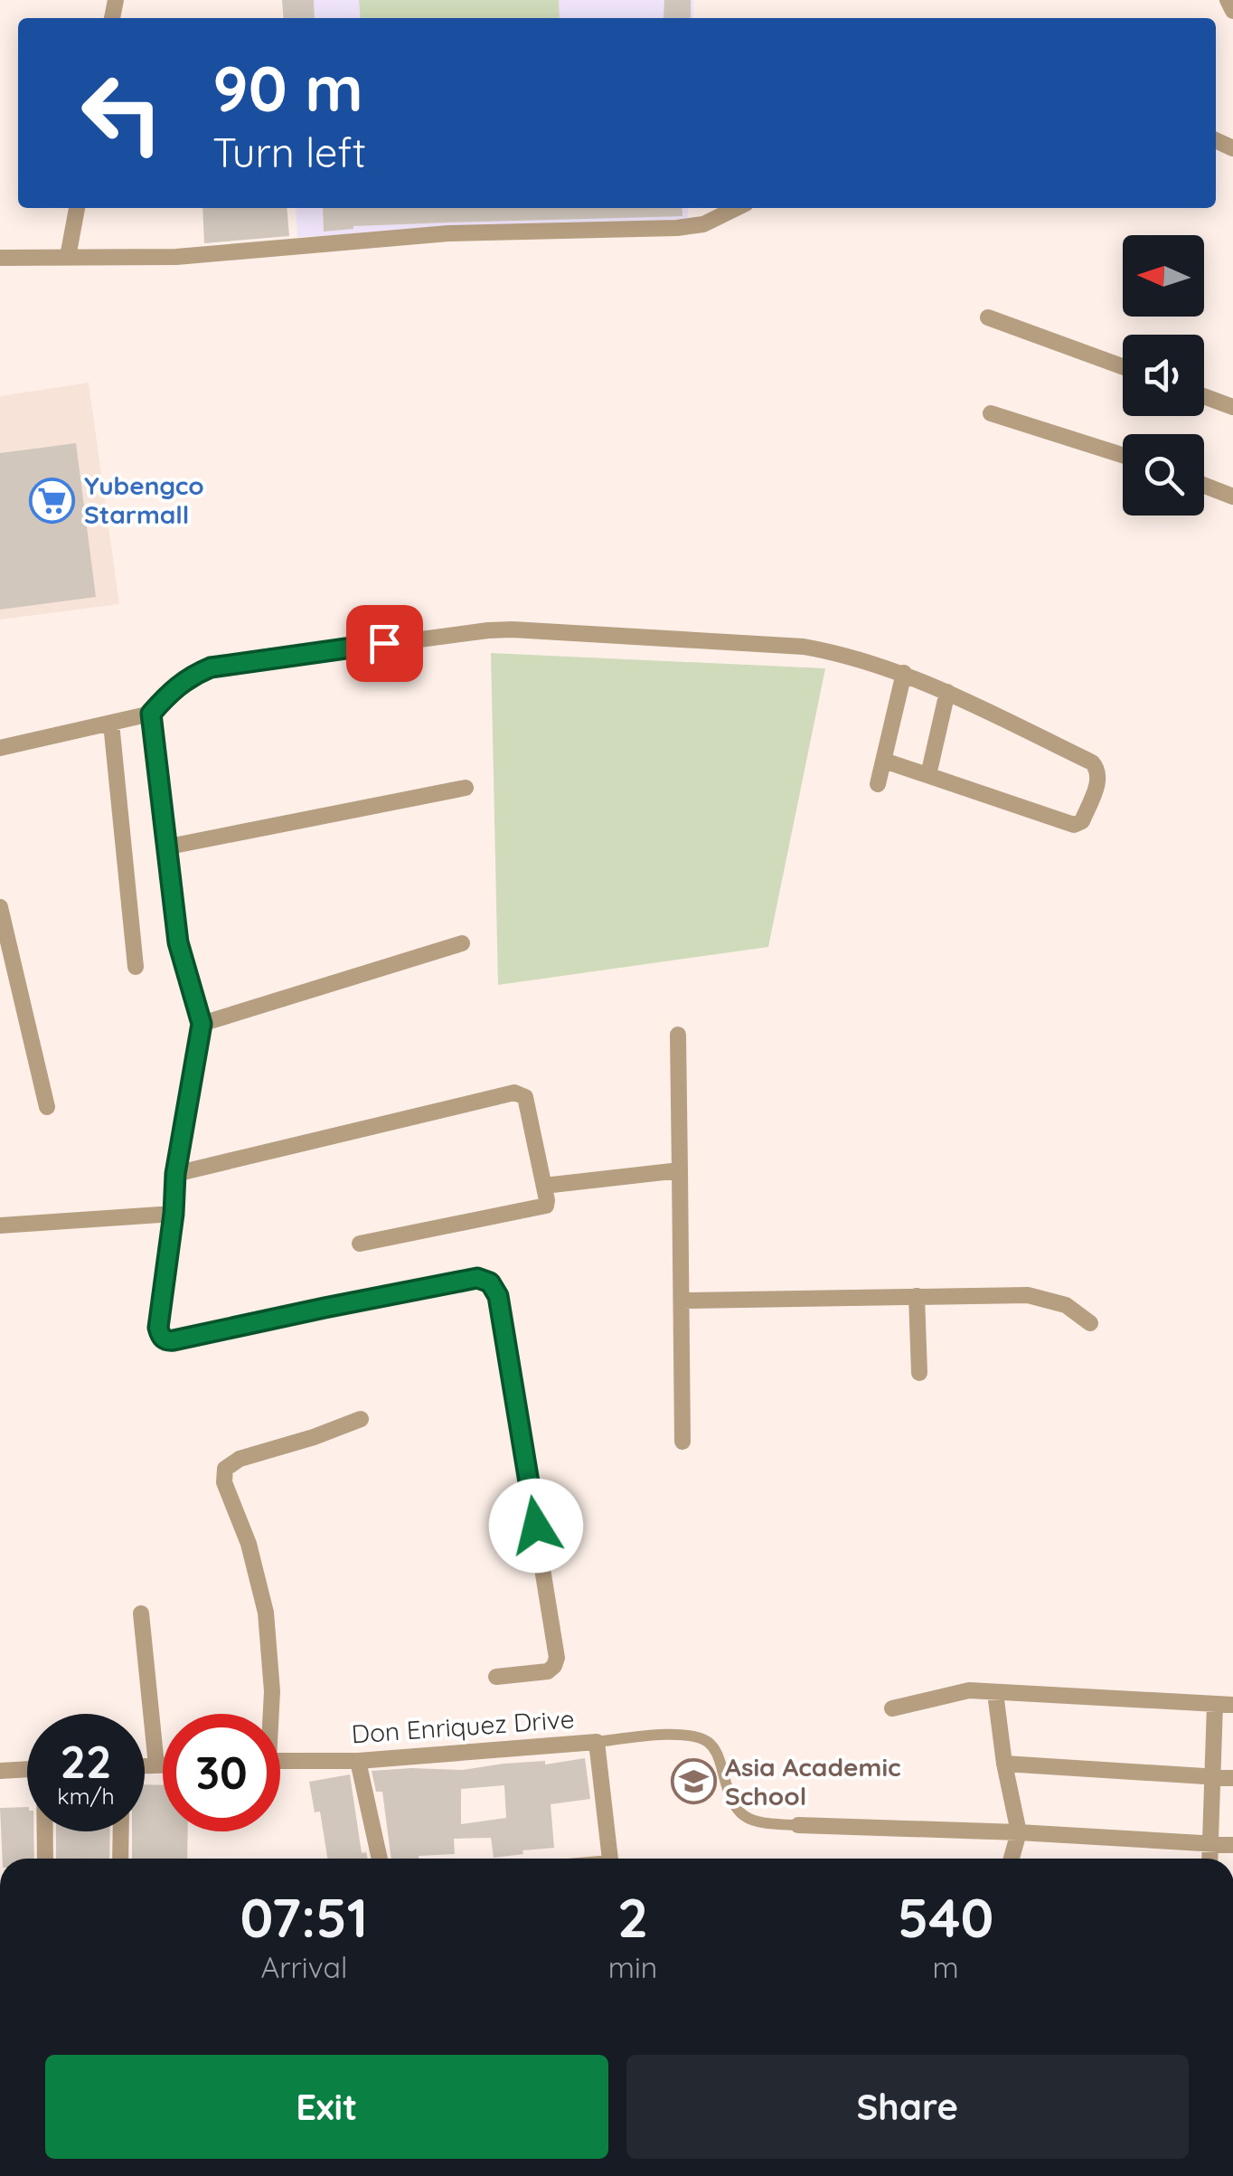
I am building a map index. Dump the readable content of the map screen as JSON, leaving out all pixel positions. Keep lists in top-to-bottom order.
{
  "streets": {
    "street": ["Don Enriquez Drive"]
  },
  "places": {
    "supermarket": ["Yubengco Starmall"],
    "school or university": ["Asia Academic School"]
  },
  "north": "left",
  "page": {
    "turn": ["90 m", "Turn left"],
    "speed": "22 km/h",
    "limit": "30",
    "eta": [
      "07:51",
      "Arrival",
      "2",
      "min",
      "540",
      "m"
    ],
    "buttons": ["Exit", "Share"]
  }
}
